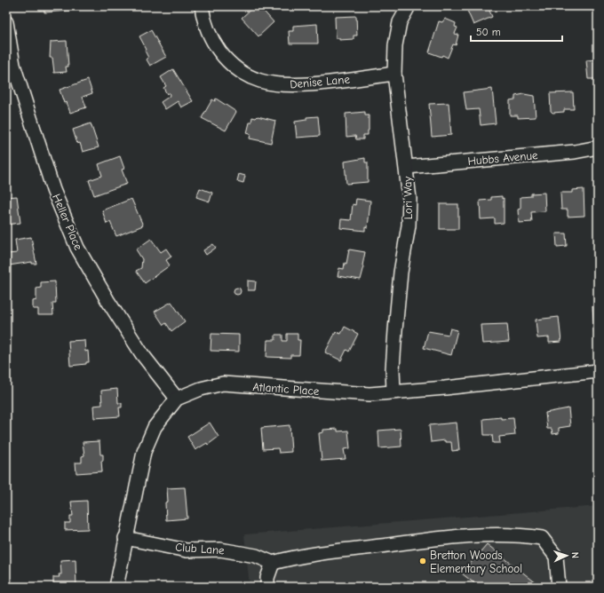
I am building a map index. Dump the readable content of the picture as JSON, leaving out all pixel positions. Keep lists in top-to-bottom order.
{
  "streets": {
    "street": [
      "Denise Lane",
      "Hubbs Avenue",
      "Lori Way",
      "Heller Place",
      "Atlantic Place",
      "Club Lane"
    ]
  },
  "crossings": [
    ["Denise Lane", "Lori Way"],
    ["Hubbs Avenue", "Lori Way"],
    ["Lori Way", "Atlantic Place"],
    ["Heller Place", "Atlantic Place"],
    ["Atlantic Place", "Club Lane"]
  ],
  "places": ["Bretton Woods Elementary School"],
  "scale_bar": "50 m",
  "north": "right"
}
